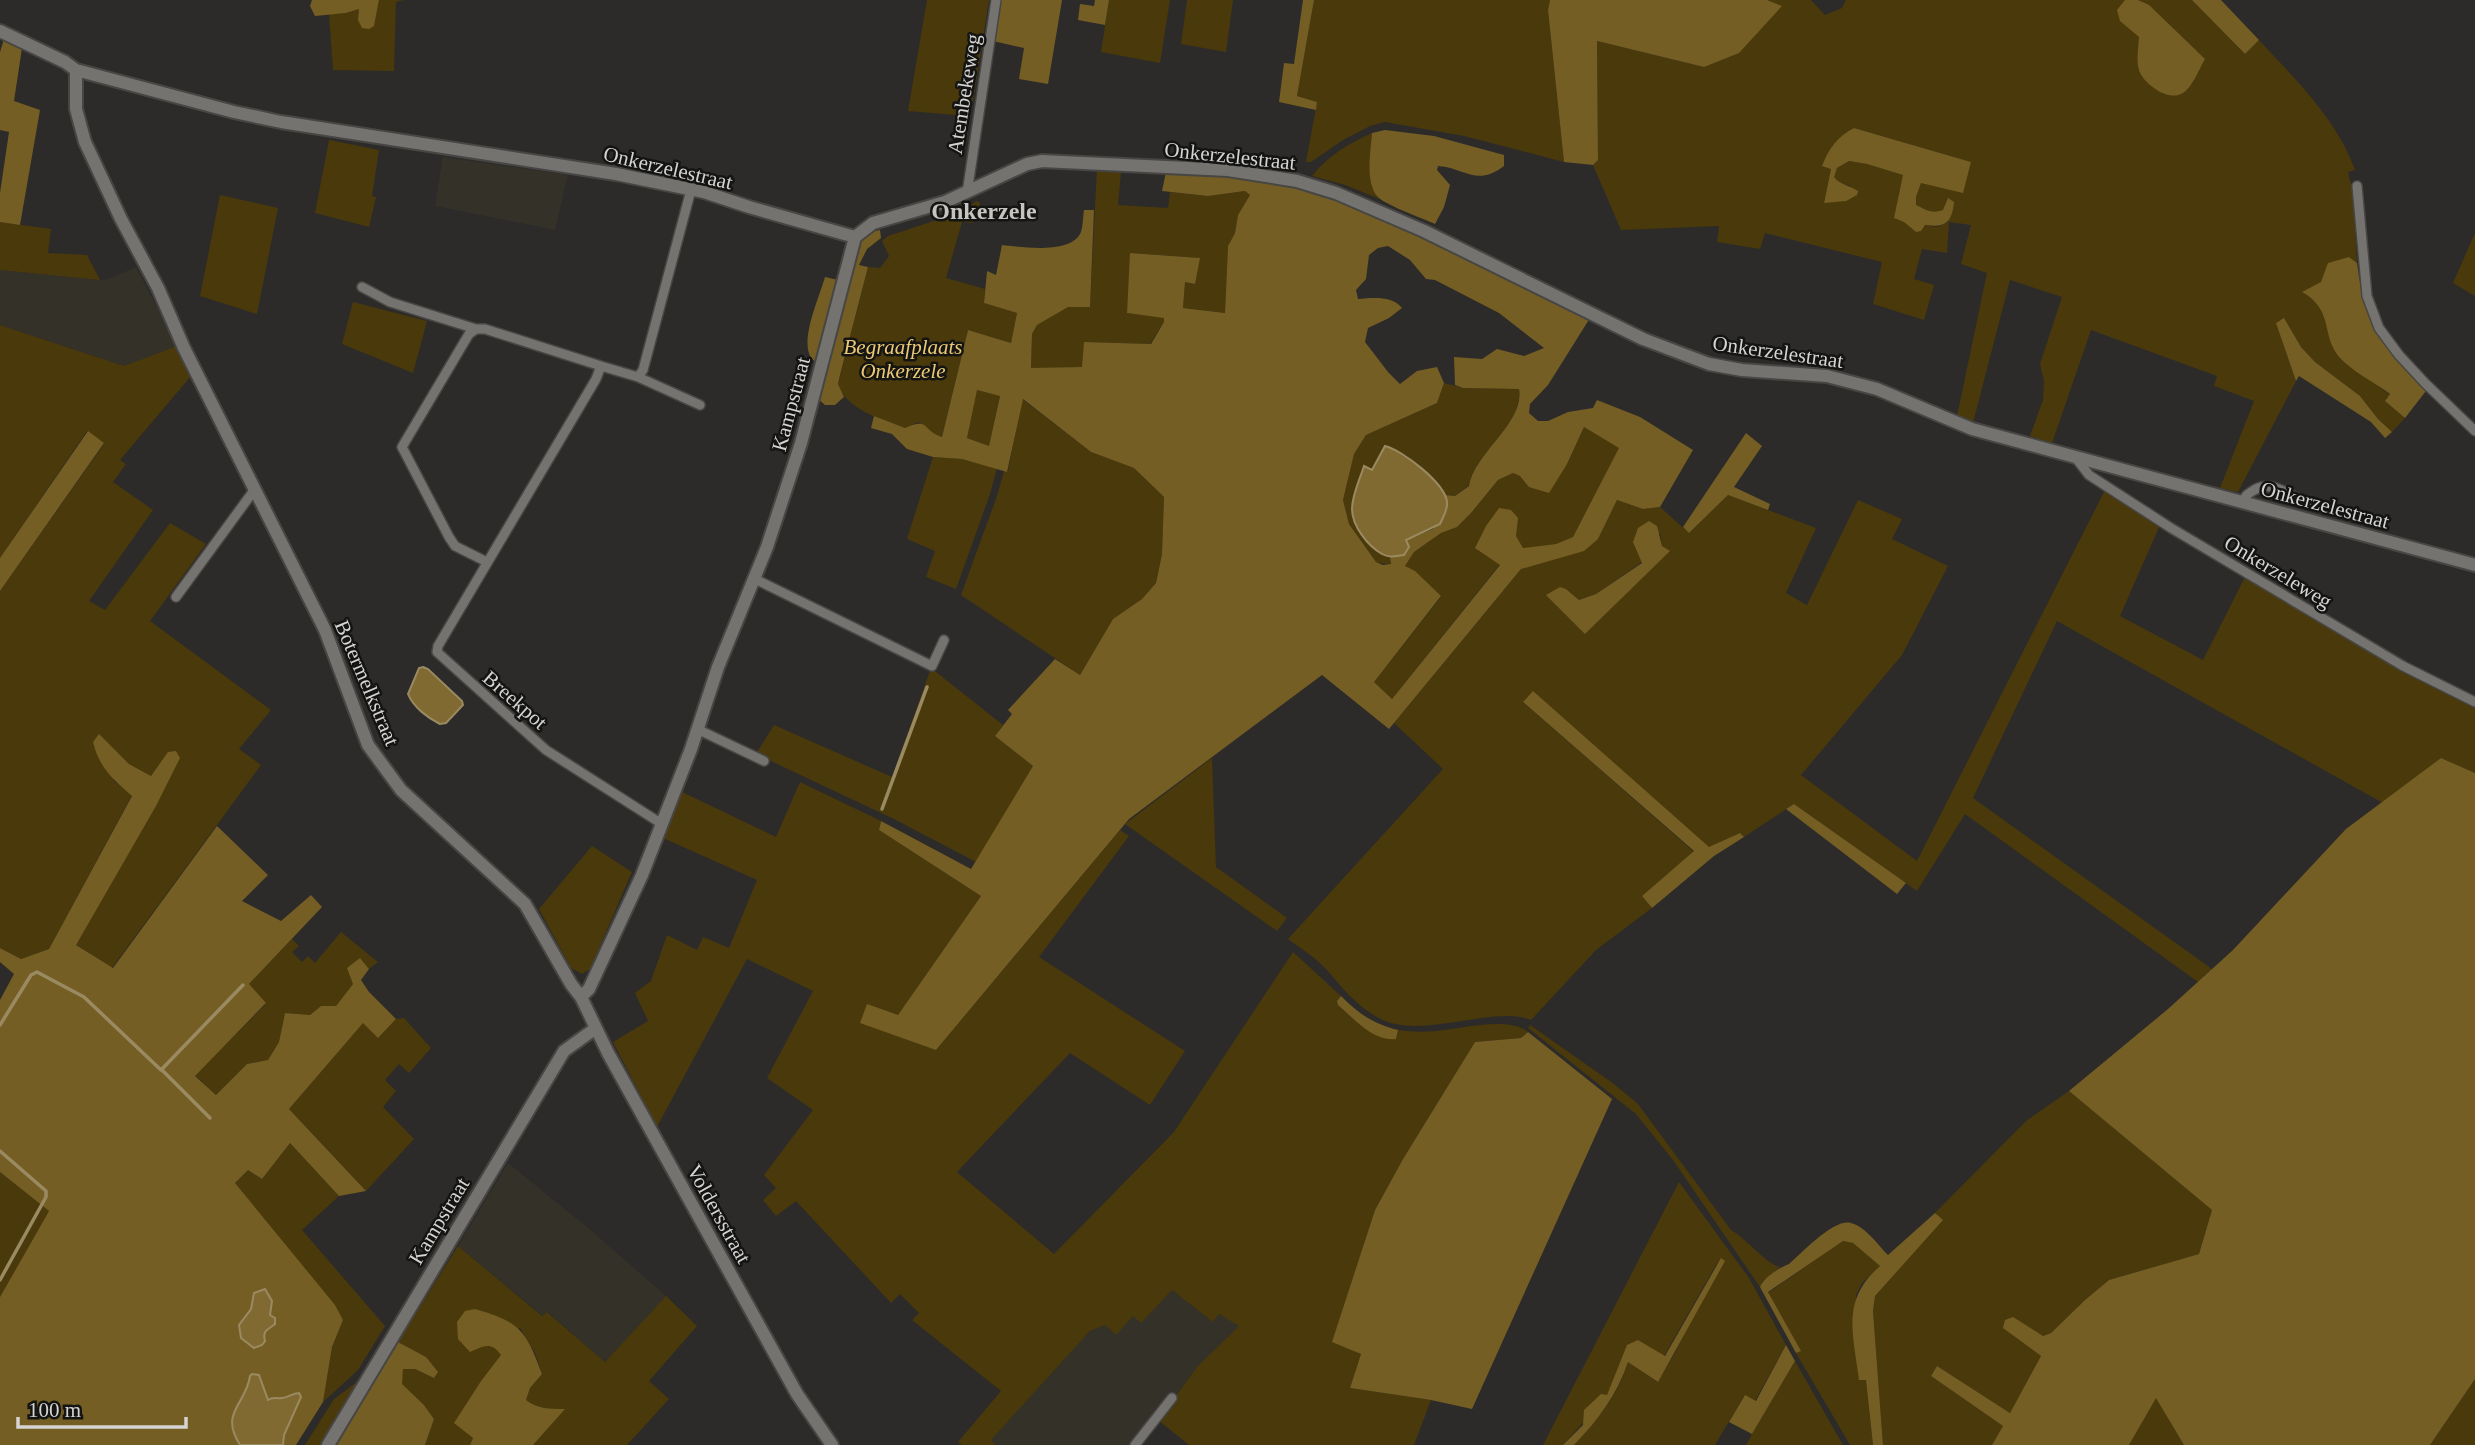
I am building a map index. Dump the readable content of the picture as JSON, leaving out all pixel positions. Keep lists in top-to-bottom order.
{
  "streets": {
    "street": [
      "Atembekeweg",
      "Onkerzelestraat",
      "Kampstraat",
      "Onkerzeleweg",
      "Botermelkstraat",
      "Breekpot",
      "Voldersstraat"
    ]
  },
  "crossings": [
    ["Atembekeweg", "Onkerzelestraat"],
    ["Onkerzelestraat", "Kampstraat"],
    ["Onkerzelestraat", "Onkerzeleweg"],
    ["Onkerzelestraat", "Botermelkstraat"],
    ["Kampstraat", "Botermelkstraat"],
    ["Kampstraat", "Breekpot"],
    ["Kampstraat", "Voldersstraat"],
    ["Botermelkstraat", "Voldersstraat"]
  ],
  "districts": ["Onkerzele"],
  "parks": ["Begraafplaats Onkerzele"],
  "scale_bar": "100 m"
}
